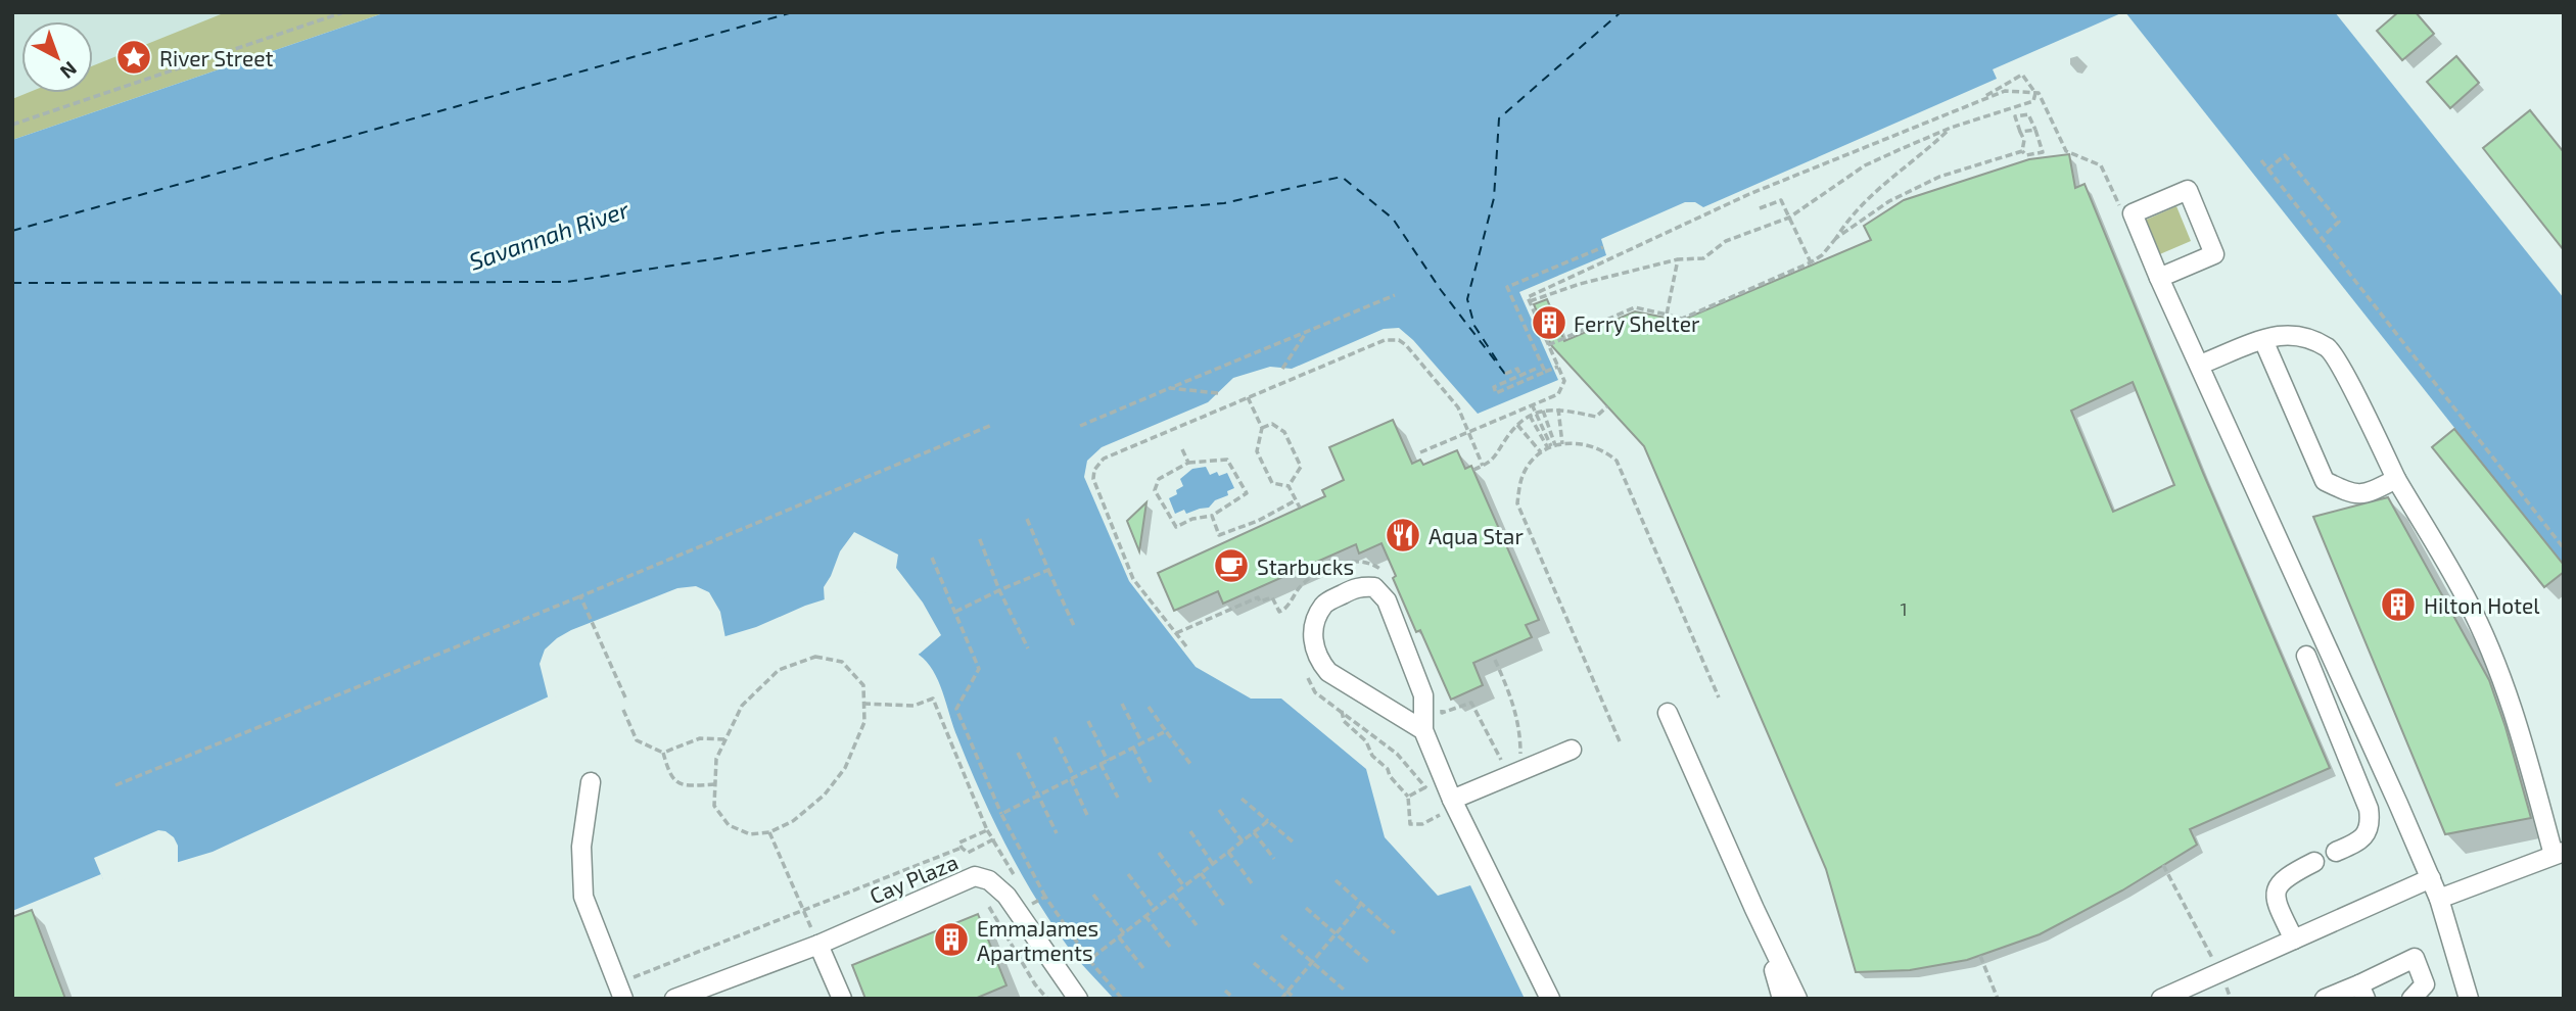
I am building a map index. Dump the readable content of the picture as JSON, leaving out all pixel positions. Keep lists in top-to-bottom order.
{
  "streets": {
    "street": ["Cay Plaza"]
  },
  "water": ["Savannah River"],
  "places": {
    "place": ["River Street"],
    "building": ["Ferry Shelter", "Hilton Hotel", "EmmaJames Apartments"],
    "restaurant": ["Aqua Star"],
    "cafe": ["Starbucks"]
  },
  "house_numbers": ["1"],
  "north": "bottom right"
}
